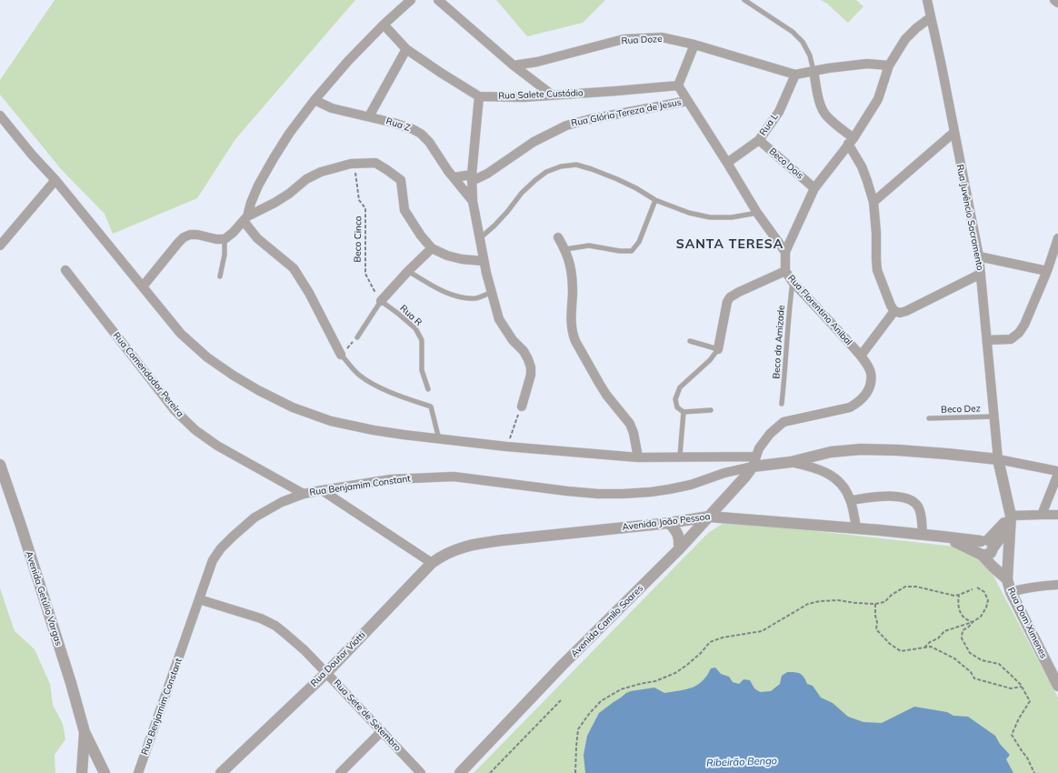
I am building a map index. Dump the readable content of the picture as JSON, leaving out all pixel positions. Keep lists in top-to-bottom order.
{
  "streets": {
    "street": [
      "Rua Doze",
      "Rua Salete Custódio",
      "Rua Glória Tereza de Jesus",
      "Rua Z",
      "Rua L",
      "Beco Dois",
      "Rua Juvêncio Sacramento",
      "Rua Florentino Anibal",
      "Rua Comendador Pereira",
      "Rua Benjamim Constant",
      "Avenida João Pessoa",
      "Avenida Getúlio Vargas",
      "Avenida Camilo Soares",
      "Rua Dom Ximenes",
      "Rua Doutor Viotti",
      "Rua Sete de Setembro"
    ],
    "lane": ["Rua R", "Beco da Amizade", "Beco Dez"],
    "path": ["Beco Cinco"]
  },
  "crossings": [
    ["Rua Doze", "Rua L"],
    ["Rua Glória Tereza de Jesus", "Rua Z"],
    ["Rua L", "Beco Dois"],
    ["Rua Juvêncio Sacramento", "Beco Dez"],
    ["Rua Juvêncio Sacramento", "Rua Dom Ximenes"],
    ["Beco Cinco", "Rua R"],
    ["Rua Florentino Anibal", "Beco da Amizade"],
    ["Rua Florentino Anibal", "Rua Benjamim Constant"],
    ["Rua Florentino Anibal", "Avenida Camilo Soares"],
    ["Rua Comendador Pereira", "Rua Benjamim Constant"],
    ["Rua Benjamim Constant", "Avenida Camilo Soares"],
    ["Rua Benjamim Constant", "Rua Sete de Setembro"],
    ["Avenida João Pessoa", "Avenida Camilo Soares"],
    ["Avenida João Pessoa", "Rua Dom Ximenes"],
    ["Avenida João Pessoa", "Rua Doutor Viotti"],
    ["Rua Doutor Viotti", "Rua Sete de Setembro"]
  ],
  "districts": ["SANTA TERESA"],
  "water": ["Ribeirão Bengo"]
}
